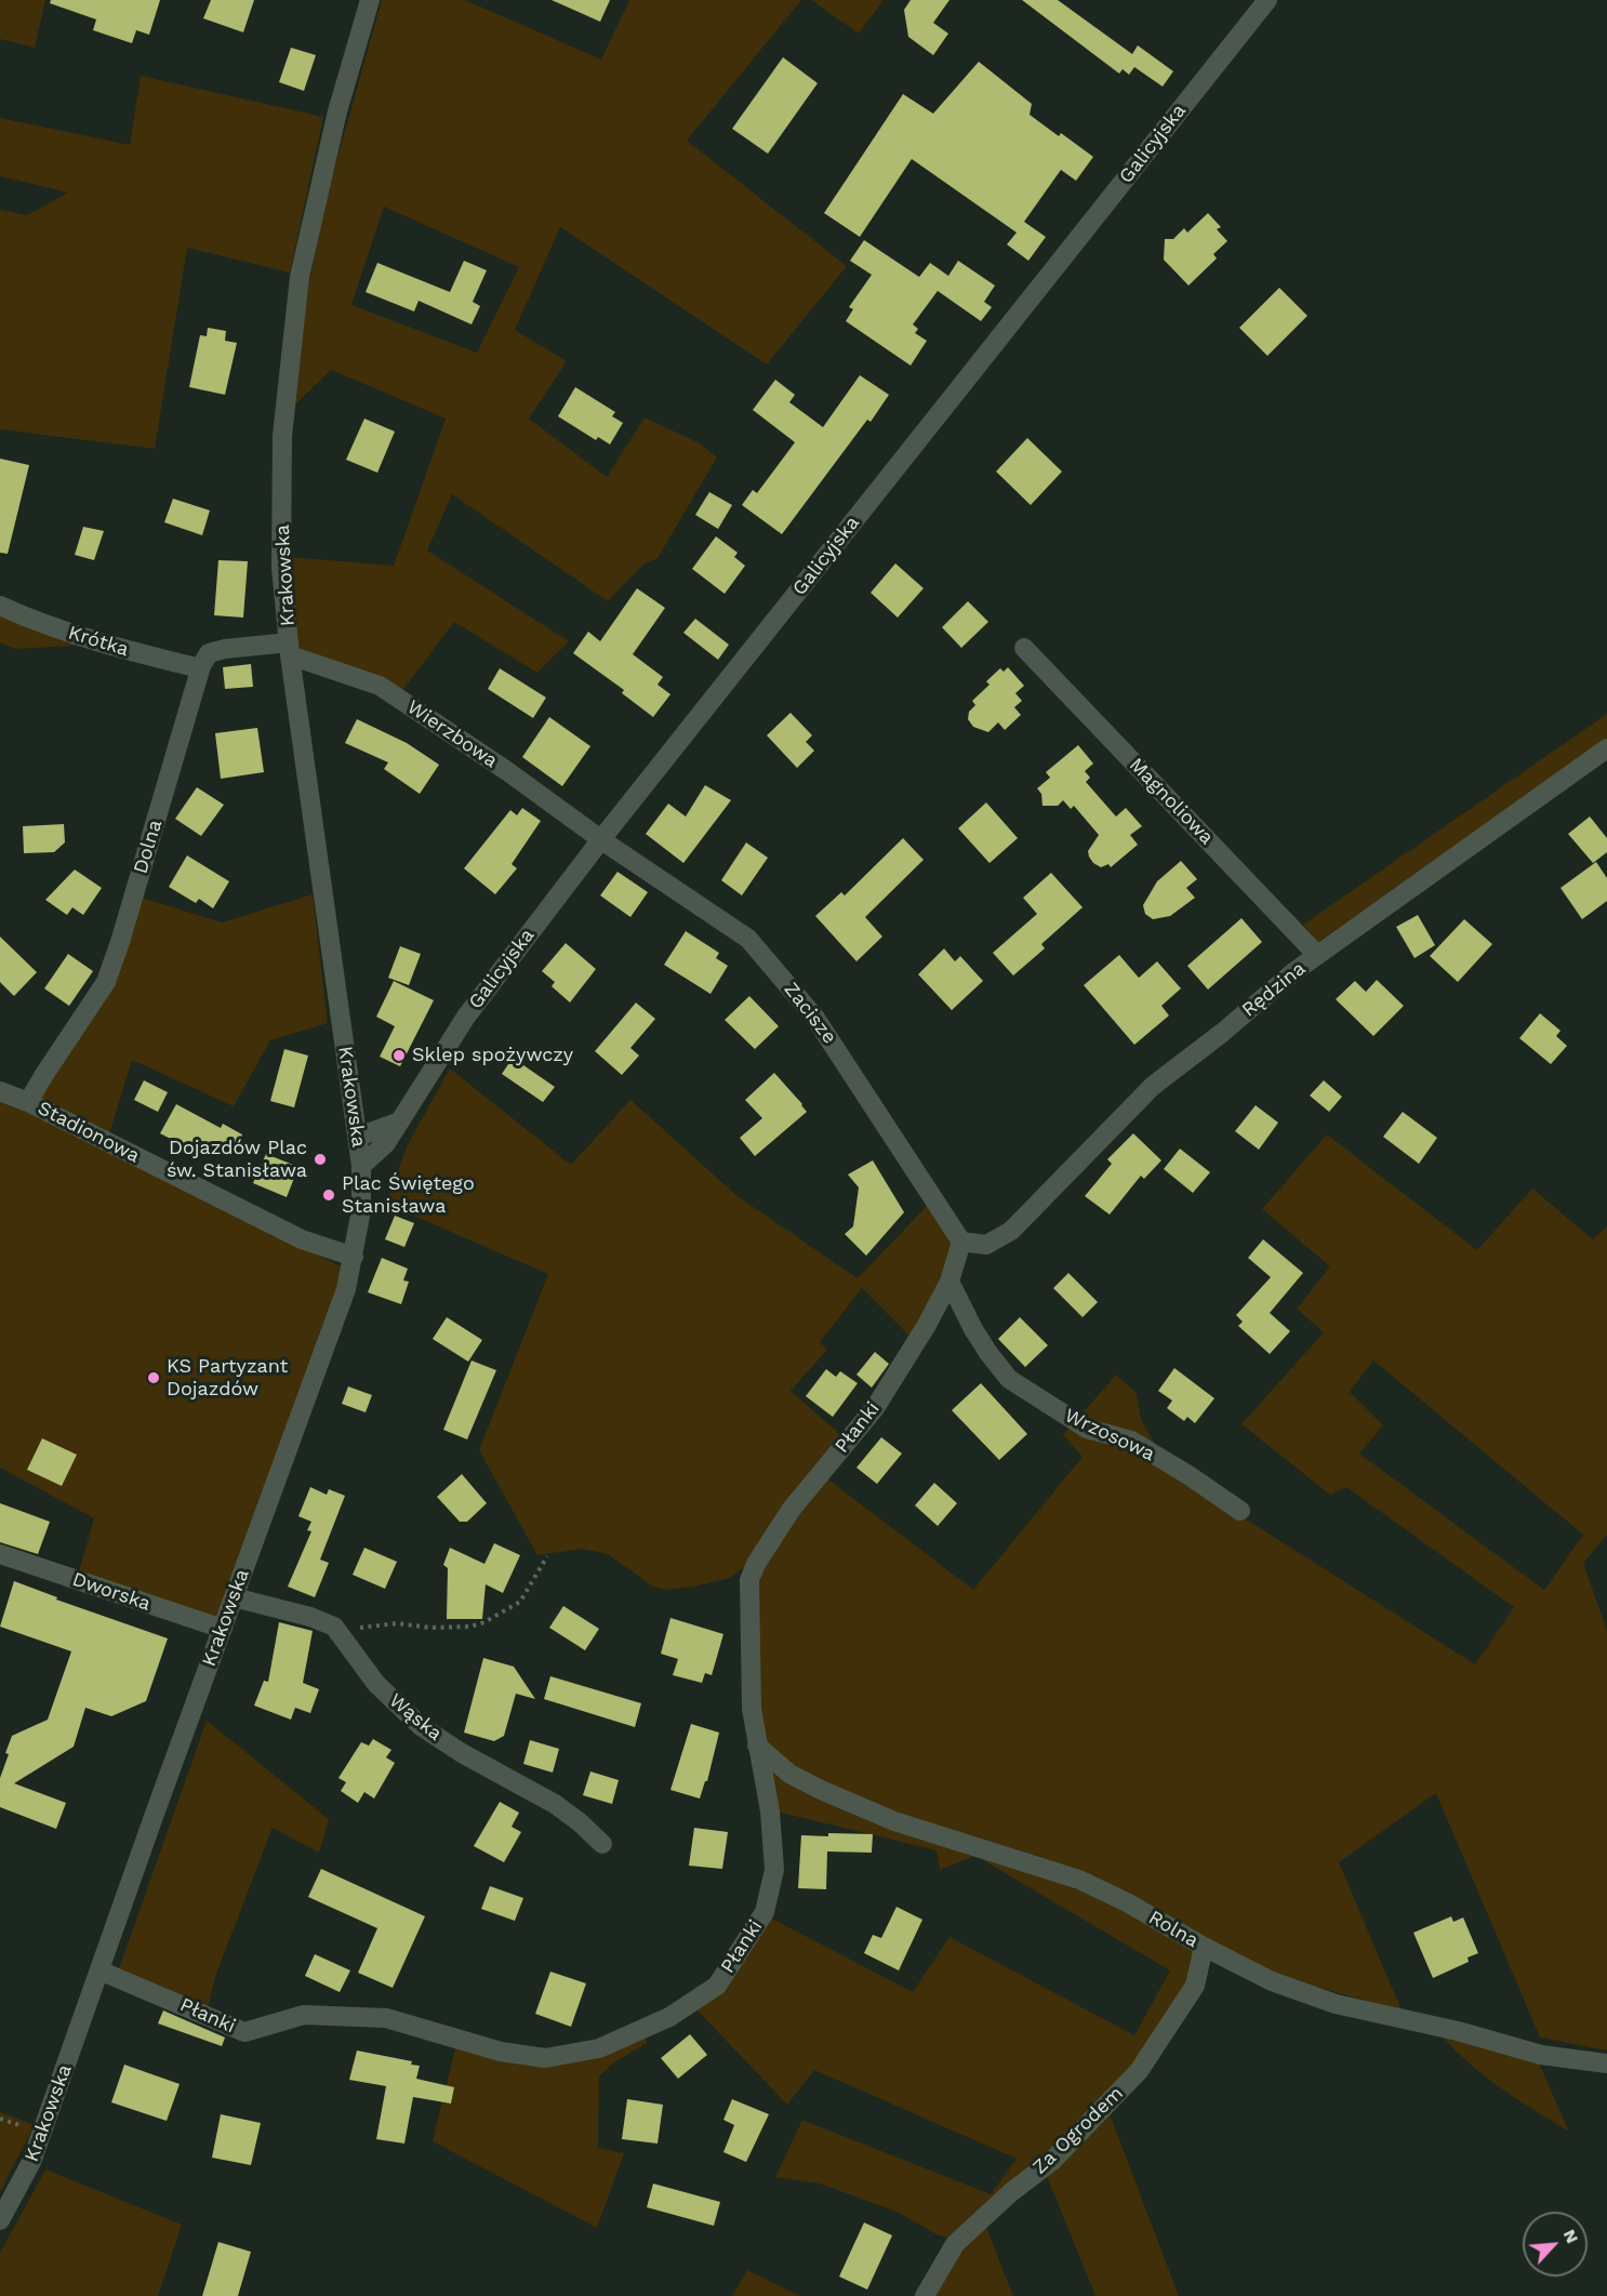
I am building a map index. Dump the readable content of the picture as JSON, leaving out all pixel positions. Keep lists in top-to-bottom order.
{
  "streets": {
    "street": [
      "Galicyjska",
      "Krakowska",
      "Krótka",
      "Wierzbowa",
      "Magnoliowa",
      "Dolna",
      "Rędzina",
      "Zacisze",
      "Stadionowa",
      "Płanki",
      "Wrzosowa",
      "Dworska",
      "Wąska",
      "Rolna",
      "Za Ogrodem"
    ]
  },
  "crossings": [
    ["Galicyjska", "Krakowska"],
    ["Galicyjska", "Wierzbowa"],
    ["Galicyjska", "Zacisze"],
    ["Krakowska", "Wierzbowa"],
    ["Krakowska", "Stadionowa"],
    ["Krakowska", "Płanki"],
    ["Krakowska", "Dworska"],
    ["Krakowska", "Wąska"],
    ["Krótka", "Dolna"],
    ["Wierzbowa", "Zacisze"],
    ["Magnoliowa", "Rędzina"],
    ["Dolna", "Stadionowa"],
    ["Rędzina", "Zacisze"],
    ["Rędzina", "Płanki"],
    ["Zacisze", "Płanki"],
    ["Płanki", "Wrzosowa"],
    ["Płanki", "Rolna"],
    ["Rolna", "Za Ogrodem"]
  ],
  "places": [
    "Sklep spożywczy",
    "Dojazdów Plac św. Stanisława",
    "Plac Świętego Stanisława",
    "KS Partyzant Dojazdów"
  ],
  "north": "top right"
}
